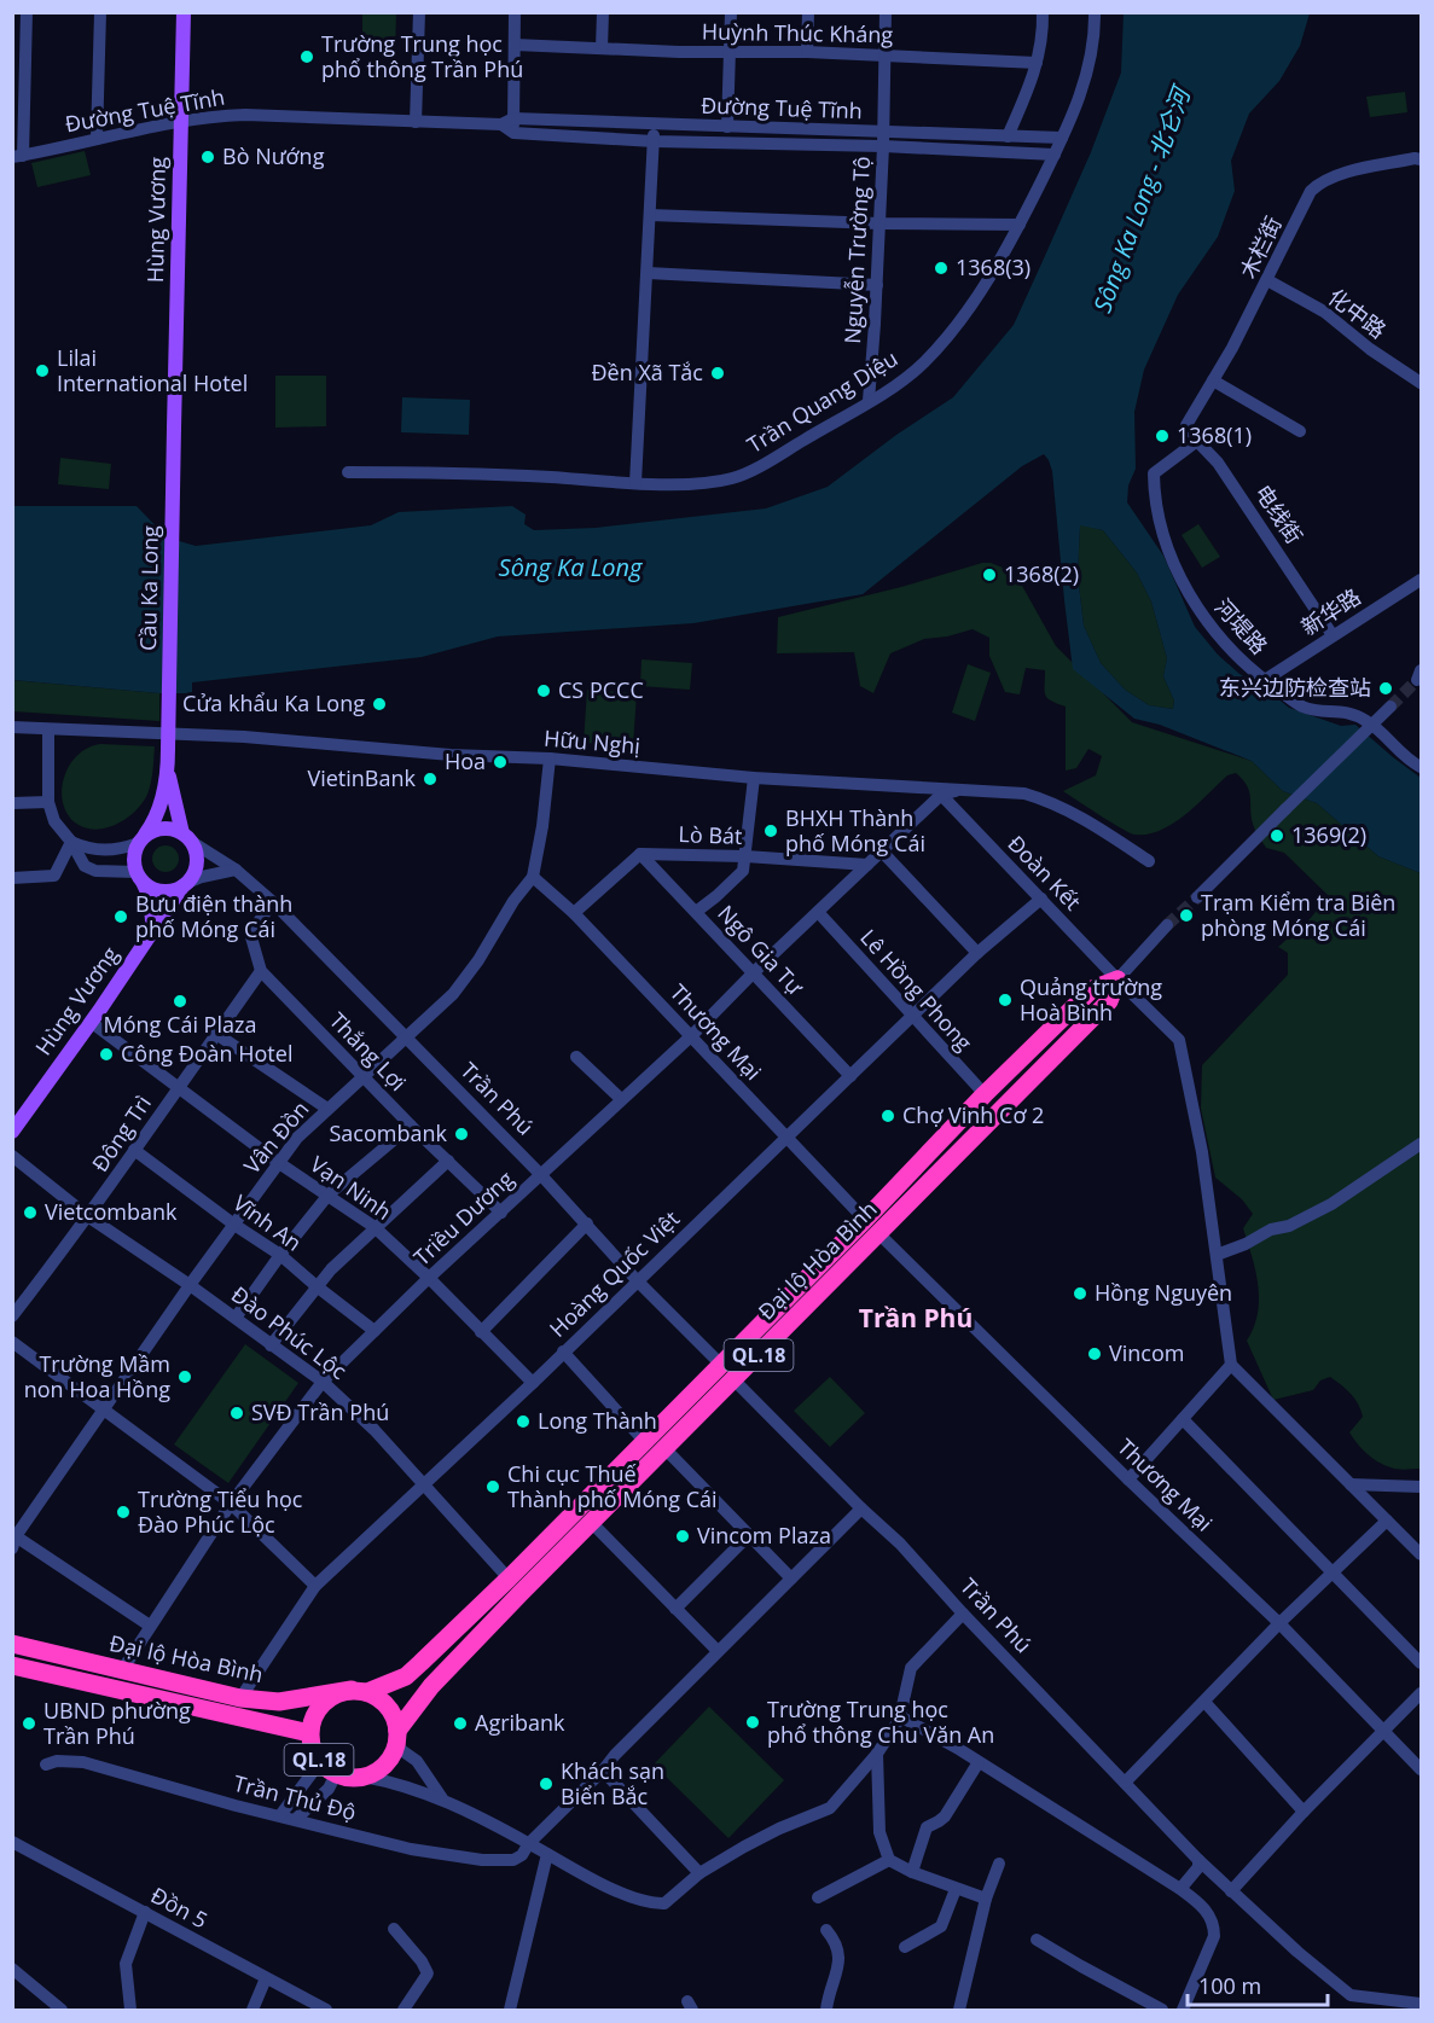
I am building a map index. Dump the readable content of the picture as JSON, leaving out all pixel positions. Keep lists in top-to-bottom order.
{
  "streets": {
    "highway": ["Đại lộ Hòa Bình", "QL.18"],
    "main road": ["Hùng Vương", "Cầu Ka Long"],
    "street": [
      "Huỳnh Thúc Kháng",
      "Đường Tuệ Tĩnh",
      "木栏街",
      "Nguyễn Trường Tộ",
      "化中路",
      "Trần Quang Diệu",
      "电线街",
      "新华路",
      "河堤路",
      "Hữu Nghị",
      "Lò Bát",
      "Đoàn Kết",
      "Ngô Gia Tự",
      "Lê Hồng Phong",
      "Thương Mại",
      "Thắng Lợi",
      "Trần Phú",
      "Đông Trì",
      "Vân Đồn",
      "Vạn Ninh",
      "Triều Dương",
      "Vĩnh An",
      "Hoàng Quốc Việt",
      "Đào Phúc Lộc",
      "Trần Thủ Độ",
      "Đồn 5"
    ]
  },
  "crossings": [
    ["Huỳnh Thúc Kháng", "Nguyễn Trường Tộ"],
    ["Đường Tuệ Tĩnh", "Hùng Vương"],
    ["Đường Tuệ Tĩnh", "Nguyễn Trường Tộ"],
    ["Đường Tuệ Tĩnh", "Trần Quang Diệu"],
    ["Hùng Vương", "Cầu Ka Long"],
    ["Hùng Vương", "Trần Phú"],
    ["Hùng Vương", "Vạn Ninh"],
    ["木栏街", "化中路"],
    ["木栏街", "电线街"],
    ["Nguyễn Trường Tộ", "Trần Quang Diệu"],
    ["电线街", "新华路"],
    ["电线街", "河堤路"],
    ["新华路", "河堤路"],
    ["Hữu Nghị", "Vân Đồn"],
    ["Hữu Nghị", "Triều Dương"],
    ["Lò Bát", "Ngô Gia Tự"],
    ["Lò Bát", "Triều Dương"],
    ["Đoàn Kết", "Triều Dương"],
    ["Đoàn Kết", "Đại lộ Hòa Bình"],
    ["Đoàn Kết", "Hoàng Quốc Việt"],
    ["Ngô Gia Tự", "Triều Dương"],
    ["Ngô Gia Tự", "Hoàng Quốc Việt"],
    ["Lê Hồng Phong", "Triều Dương"],
    ["Lê Hồng Phong", "Đại lộ Hòa Bình"],
    ["Lê Hồng Phong", "Hoàng Quốc Việt"],
    ["Thương Mại", "Vân Đồn"],
    ["Thương Mại", "Triều Dương"],
    ["Thương Mại", "Đại lộ Hòa Bình"],
    ["Thương Mại", "Hoàng Quốc Việt"],
    ["Thắng Lợi", "Trần Phú"],
    ["Thắng Lợi", "Đông Trì"],
    ["Thắng Lợi", "Vân Đồn"],
    ["Thắng Lợi", "Triều Dương"],
    ["Trần Phú", "Vân Đồn"],
    ["Trần Phú", "Triều Dương"],
    ["Trần Phú", "Đại lộ Hòa Bình"],
    ["Trần Phú", "Hoàng Quốc Việt"],
    ["Trần Phú", "Trần Thủ Độ"],
    ["Đông Trì", "Vạn Ninh"],
    ["Đông Trì", "Vĩnh An"],
    ["Đông Trì", "Đào Phúc Lộc"],
    ["Vân Đồn", "Vạn Ninh"],
    ["Vân Đồn", "Vĩnh An"],
    ["Vân Đồn", "Đào Phúc Lộc"],
    ["Vạn Ninh", "Triều Dương"],
    ["Vạn Ninh", "Hoàng Quốc Việt"],
    ["Triều Dương", "Vĩnh An"],
    ["Triều Dương", "Đại lộ Hòa Bình"],
    ["Triều Dương", "Đào Phúc Lộc"],
    ["Đại lộ Hòa Bình", "Hoàng Quốc Việt"],
    ["Đại lộ Hòa Bình", "Đào Phúc Lộc"],
    ["Đại lộ Hòa Bình", "QL.18"],
    ["Hoàng Quốc Việt", "Đào Phúc Lộc"]
  ],
  "districts": ["Trần Phú"],
  "water": ["Sông Ka Long - 北仑河", "Sông Ka Long"],
  "places": [
    "Trường Trung học phổ thông Trần Phú",
    "Bò Nướng",
    "1368(3)",
    "Lilai International Hotel",
    "Đền Xã Tắc",
    "1368(1)",
    "1368(2)",
    "东兴边防检查站",
    "CS PCCC",
    "Cửa khẩu Ka Long",
    "Hoa",
    "VietinBank",
    "BHXH Thành phố Móng Cái",
    "1369(2)",
    "Trạm Kiểm tra Biên phòng Móng Cái",
    "Bưu điện thành phố Móng Cái",
    "Quảng trường Hoà Bình",
    "Móng Cái Plaza",
    "Công Đoàn Hotel",
    "Chợ Vinh Cơ 2",
    "Sacombank",
    "Vietcombank",
    "Hồng Nguyên",
    "Vincom",
    "Trường Mầm non Hoa Hồng",
    "SVĐ Trần Phú",
    "Long Thành",
    "Chi cục Thuế Thành phố Móng Cái",
    "Trường Tiểu học Đào Phúc Lộc",
    "Vincom Plaza",
    "Trường Trung học phổ thông Chu Văn An",
    "UBND phường Trần Phú",
    "Agribank",
    "Khách sạn Biển Bắc"
  ],
  "scale_bar": "100 m"
}
